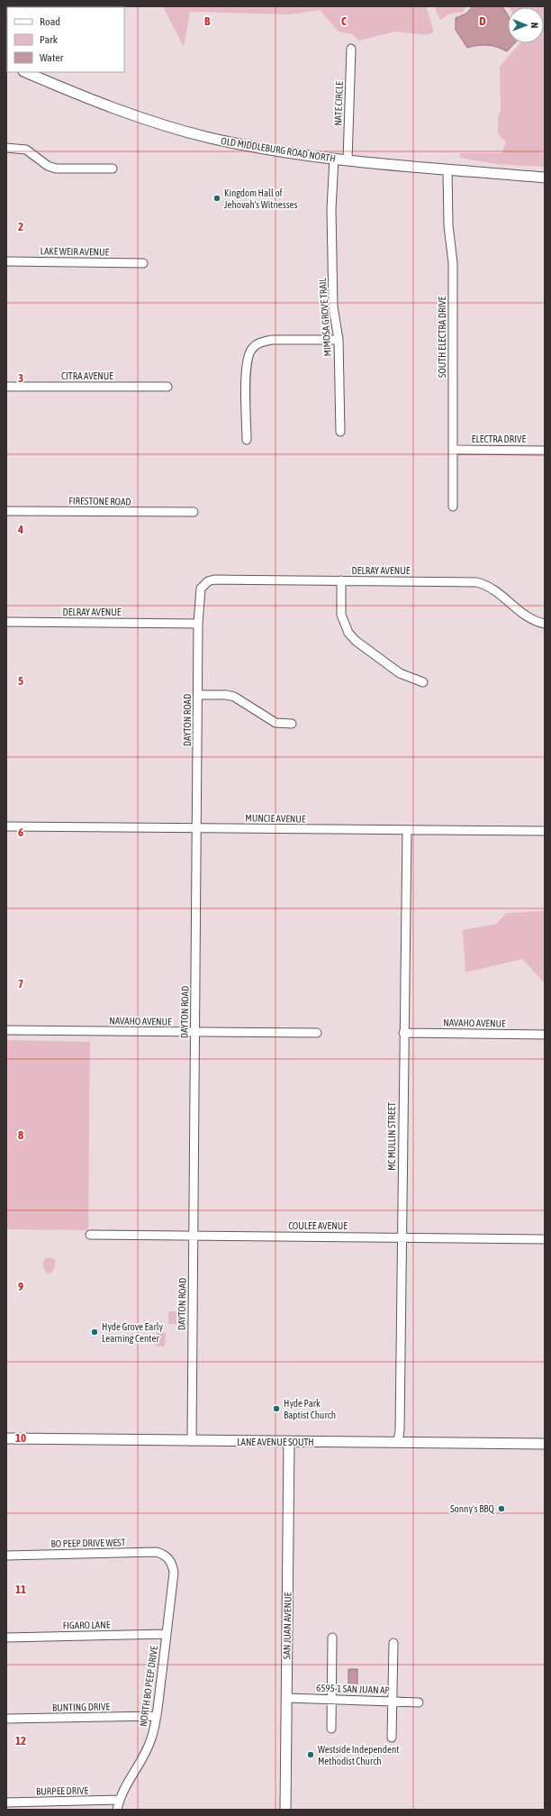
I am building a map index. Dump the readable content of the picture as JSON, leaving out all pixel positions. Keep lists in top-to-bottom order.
{
  "streets": {
    "main road": ["OLD MIDDLEBURG ROAD NORTH", "LANE AVENUE SOUTH", "SAN JUAN AVENUE"],
    "street": [
      "NATE CIRCLE",
      "LAKE WEIR AVENUE",
      "MIMOSA GROVE TRAIL",
      "SOUTH ELECTRA DRIVE",
      "CITRA AVENUE",
      "ELECTRA DRIVE",
      "FIRESTONE ROAD",
      "DELRAY AVENUE",
      "DAYTON ROAD",
      "MUNCIE AVENUE",
      "NAVAHO AVENUE",
      "MC MULLIN STREET",
      "COULEE AVENUE",
      "BO PEEP DRIVE WEST",
      "FIGARO LANE",
      "NORTH BO PEEP DRIVE",
      "6595-1 SAN JUAN AP",
      "BUNTING DRIVE",
      "BURPEE DRIVE"
    ]
  },
  "crossings": [
    ["NATE CIRCLE", "OLD MIDDLEBURG ROAD NORTH"],
    ["OLD MIDDLEBURG ROAD NORTH", "MIMOSA GROVE TRAIL"],
    ["OLD MIDDLEBURG ROAD NORTH", "SOUTH ELECTRA DRIVE"],
    ["SOUTH ELECTRA DRIVE", "ELECTRA DRIVE"],
    ["DELRAY AVENUE", "DAYTON ROAD"],
    ["DAYTON ROAD", "MUNCIE AVENUE"],
    ["DAYTON ROAD", "NAVAHO AVENUE"],
    ["DAYTON ROAD", "COULEE AVENUE"],
    ["DAYTON ROAD", "LANE AVENUE SOUTH"],
    ["MUNCIE AVENUE", "MC MULLIN STREET"],
    ["NAVAHO AVENUE", "MC MULLIN STREET"],
    ["MC MULLIN STREET", "COULEE AVENUE"],
    ["MC MULLIN STREET", "LANE AVENUE SOUTH"],
    ["LANE AVENUE SOUTH", "SAN JUAN AVENUE"],
    ["BO PEEP DRIVE WEST", "NORTH BO PEEP DRIVE"],
    ["FIGARO LANE", "NORTH BO PEEP DRIVE"],
    ["SAN JUAN AVENUE", "6595-1 SAN JUAN AP"],
    ["NORTH BO PEEP DRIVE", "BUNTING DRIVE"],
    ["NORTH BO PEEP DRIVE", "BURPEE DRIVE"]
  ],
  "places": [
    "Kingdom Hall of Jehovah's Witnesses",
    "Hyde Grove Early Learning Center",
    "Hyde Park Baptist Church",
    "Sonny's BBQ",
    "Westside Independent Methodist Church"
  ],
  "legend": ["Road", "Park", "Water"],
  "north": "right",
  "grid": {
    "columns": ["B", "C", "D"],
    "rows": [
      "2",
      "3",
      "4",
      "5",
      "6",
      "7",
      "8",
      "9",
      "10",
      "11",
      "12"
    ]
  }
}
